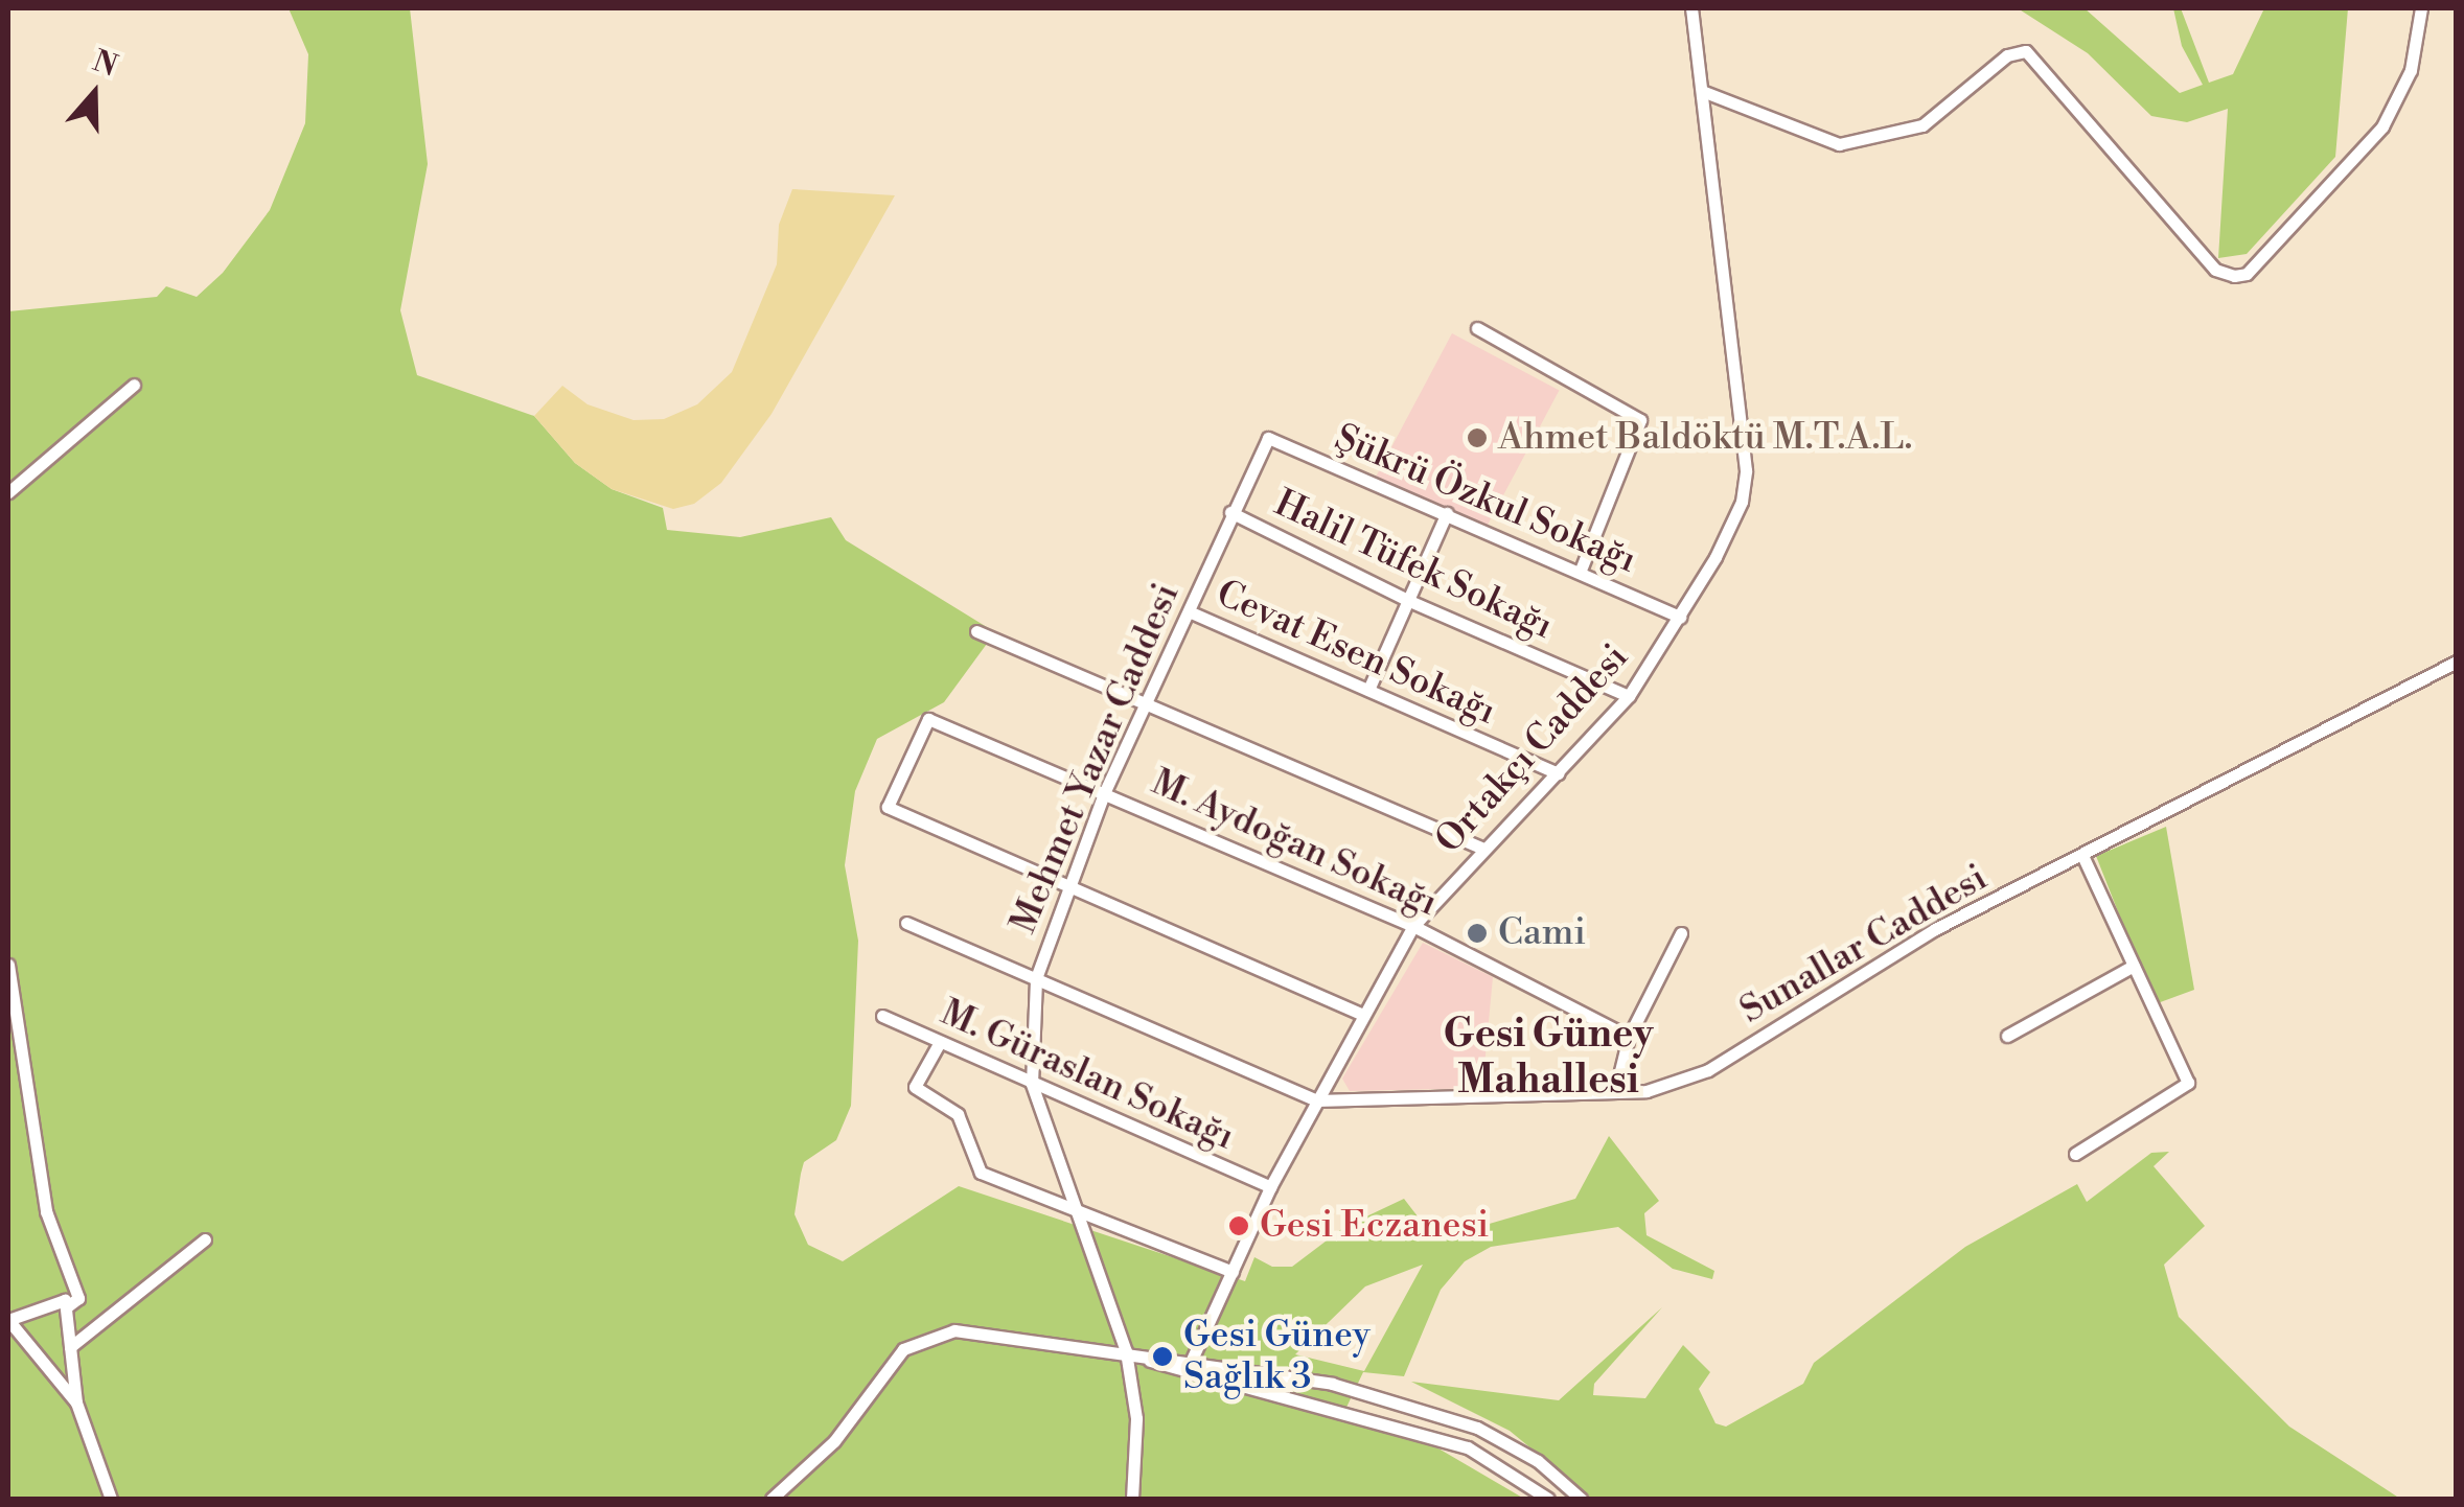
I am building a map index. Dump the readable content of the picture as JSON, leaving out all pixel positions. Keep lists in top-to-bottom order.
{
  "streets": {
    "street": [
      "Şükrü Özkul Sokağı",
      "Halil Tüfek Sokağı",
      "Cevat Esen Sokağı",
      "Ortakçı Caddesi",
      "Mehmet Yazar Caddesi",
      "M. Aydoğan Sokağı",
      "Sunallar Caddesi",
      "M. Güraslan Sokağı"
    ]
  },
  "crossings": [
    ["Şükrü Özkul Sokağı", "Ortakçı Caddesi"],
    ["Şükrü Özkul Sokağı", "Mehmet Yazar Caddesi"],
    ["Halil Tüfek Sokağı", "Ortakçı Caddesi"],
    ["Halil Tüfek Sokağı", "Mehmet Yazar Caddesi"],
    ["Cevat Esen Sokağı", "Ortakçı Caddesi"],
    ["Cevat Esen Sokağı", "Mehmet Yazar Caddesi"],
    ["Ortakçı Caddesi", "M. Aydoğan Sokağı"],
    ["Ortakçı Caddesi", "Sunallar Caddesi"],
    ["Ortakçı Caddesi", "M. Güraslan Sokağı"],
    ["Mehmet Yazar Caddesi", "M. Aydoğan Sokağı"],
    ["Mehmet Yazar Caddesi", "M. Güraslan Sokağı"]
  ],
  "districts": ["Gesi Güney Mahallesi"],
  "places": [
    "Ahmet Baldöktü M.T.A.L.",
    "Cami",
    "Gesi Eczanesi",
    "Gesi Güney Sağlık 3"
  ],
  "north": "top"
}
